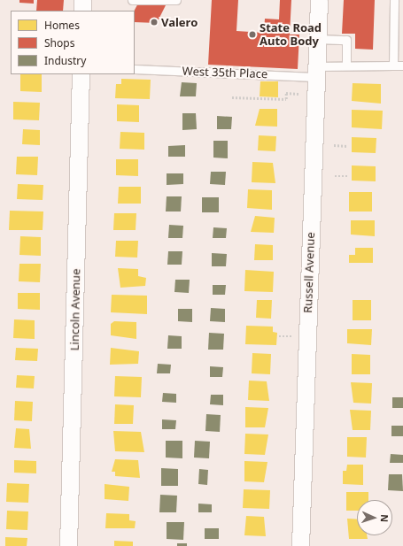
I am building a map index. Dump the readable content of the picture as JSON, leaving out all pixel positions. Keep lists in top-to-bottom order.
{
  "streets": {
    "street": ["Russell Avenue", "Lincoln Avenue"],
    "lane": ["West 35th Place"]
  },
  "crossings": [
    ["West 35th Place", "Russell Avenue"]
  ],
  "places": ["Valero", "State Road Auto Body"],
  "legend": ["Homes", "Shops", "Industry"],
  "north": "right"
}
